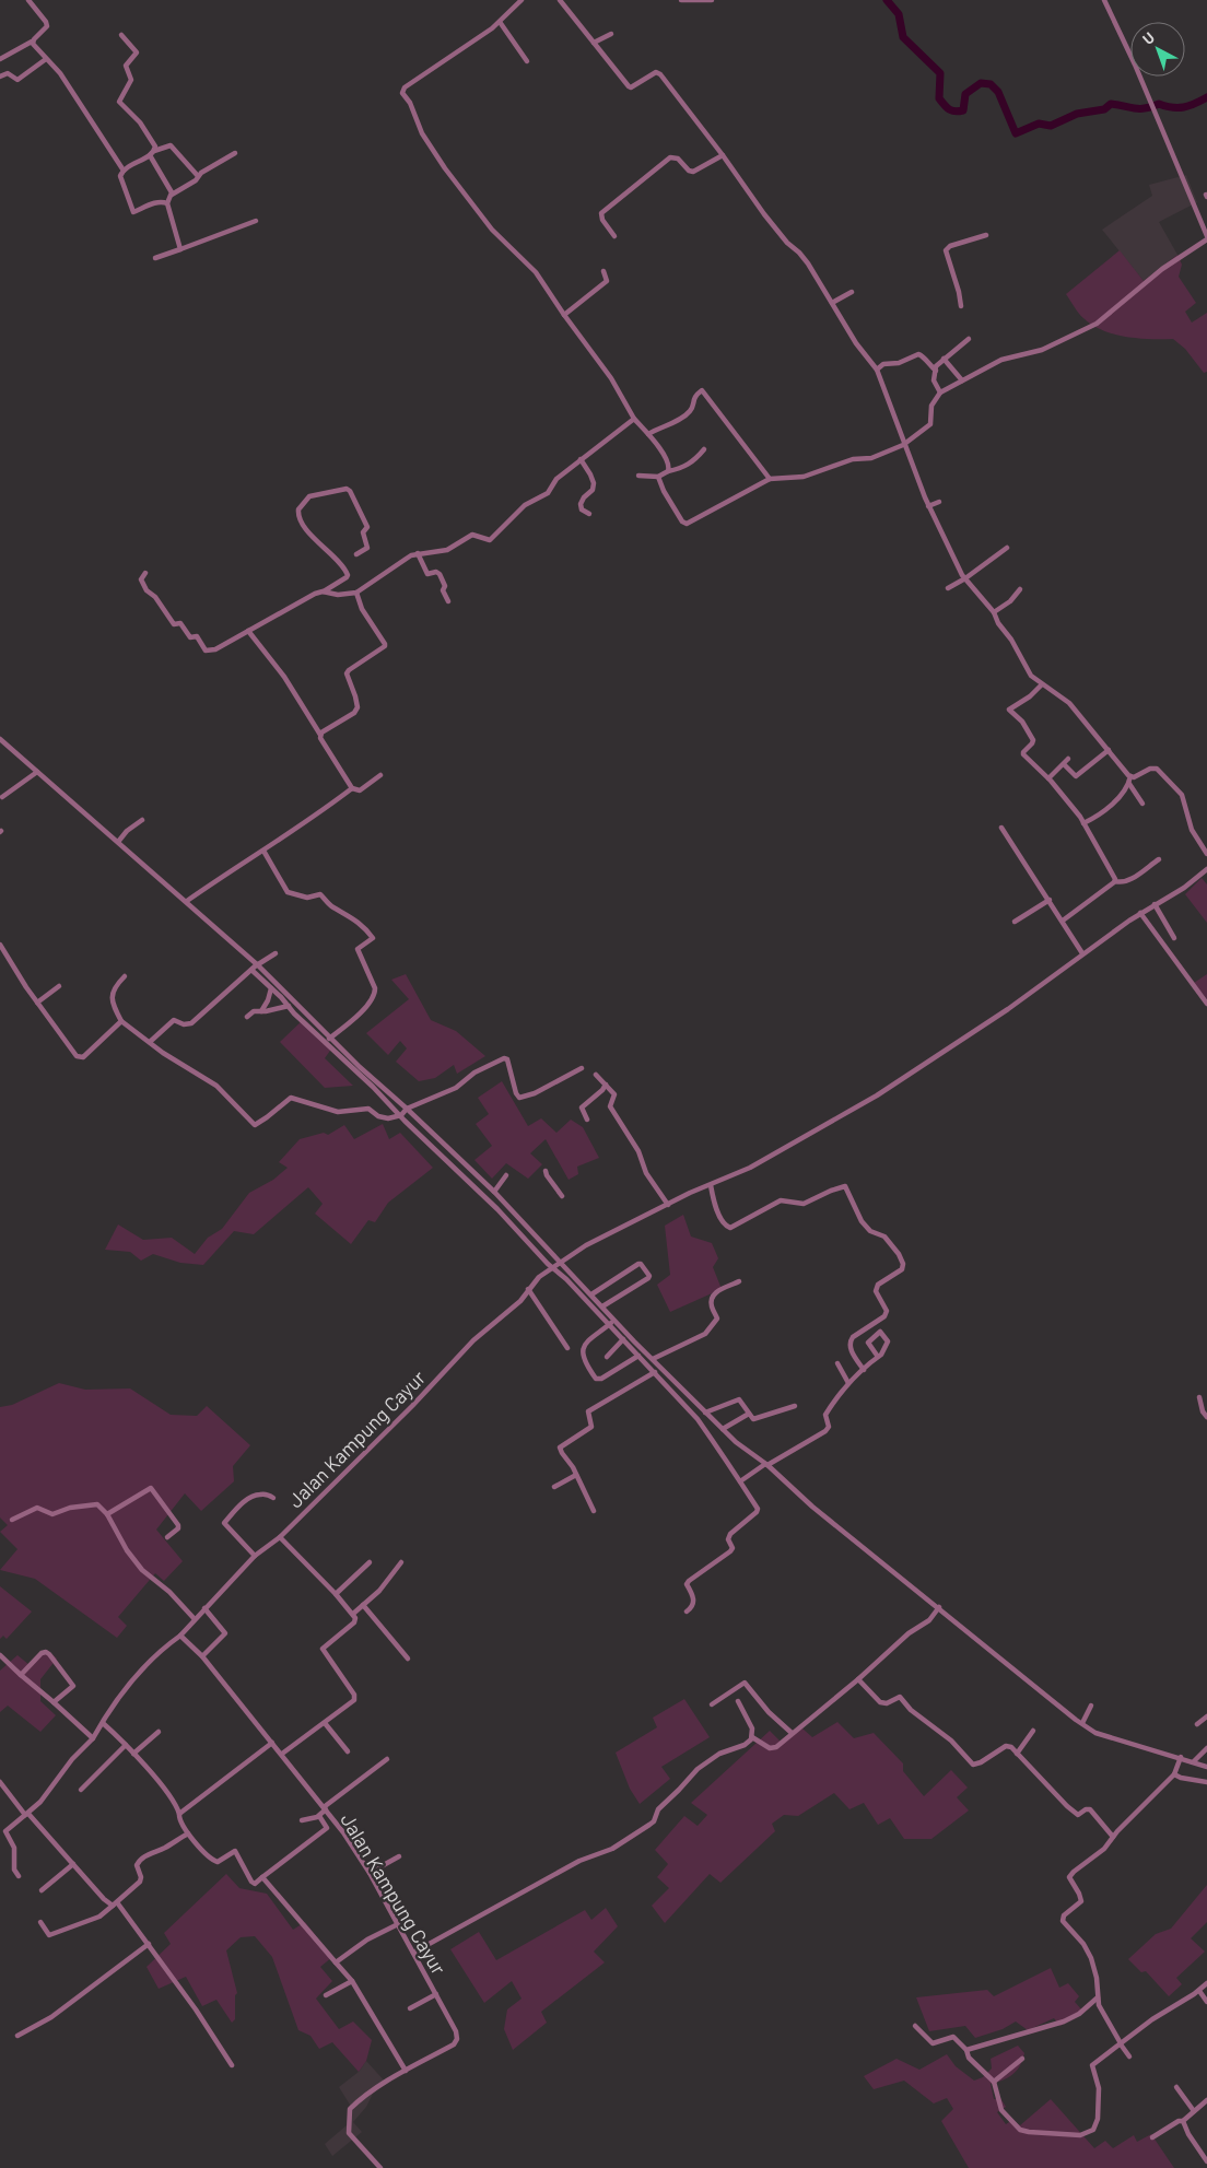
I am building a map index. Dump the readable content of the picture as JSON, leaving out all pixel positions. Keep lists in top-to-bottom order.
{
  "streets": {
    "street": ["Jalan Kampung Cayur"]
  },
  "north": "top left"
}
